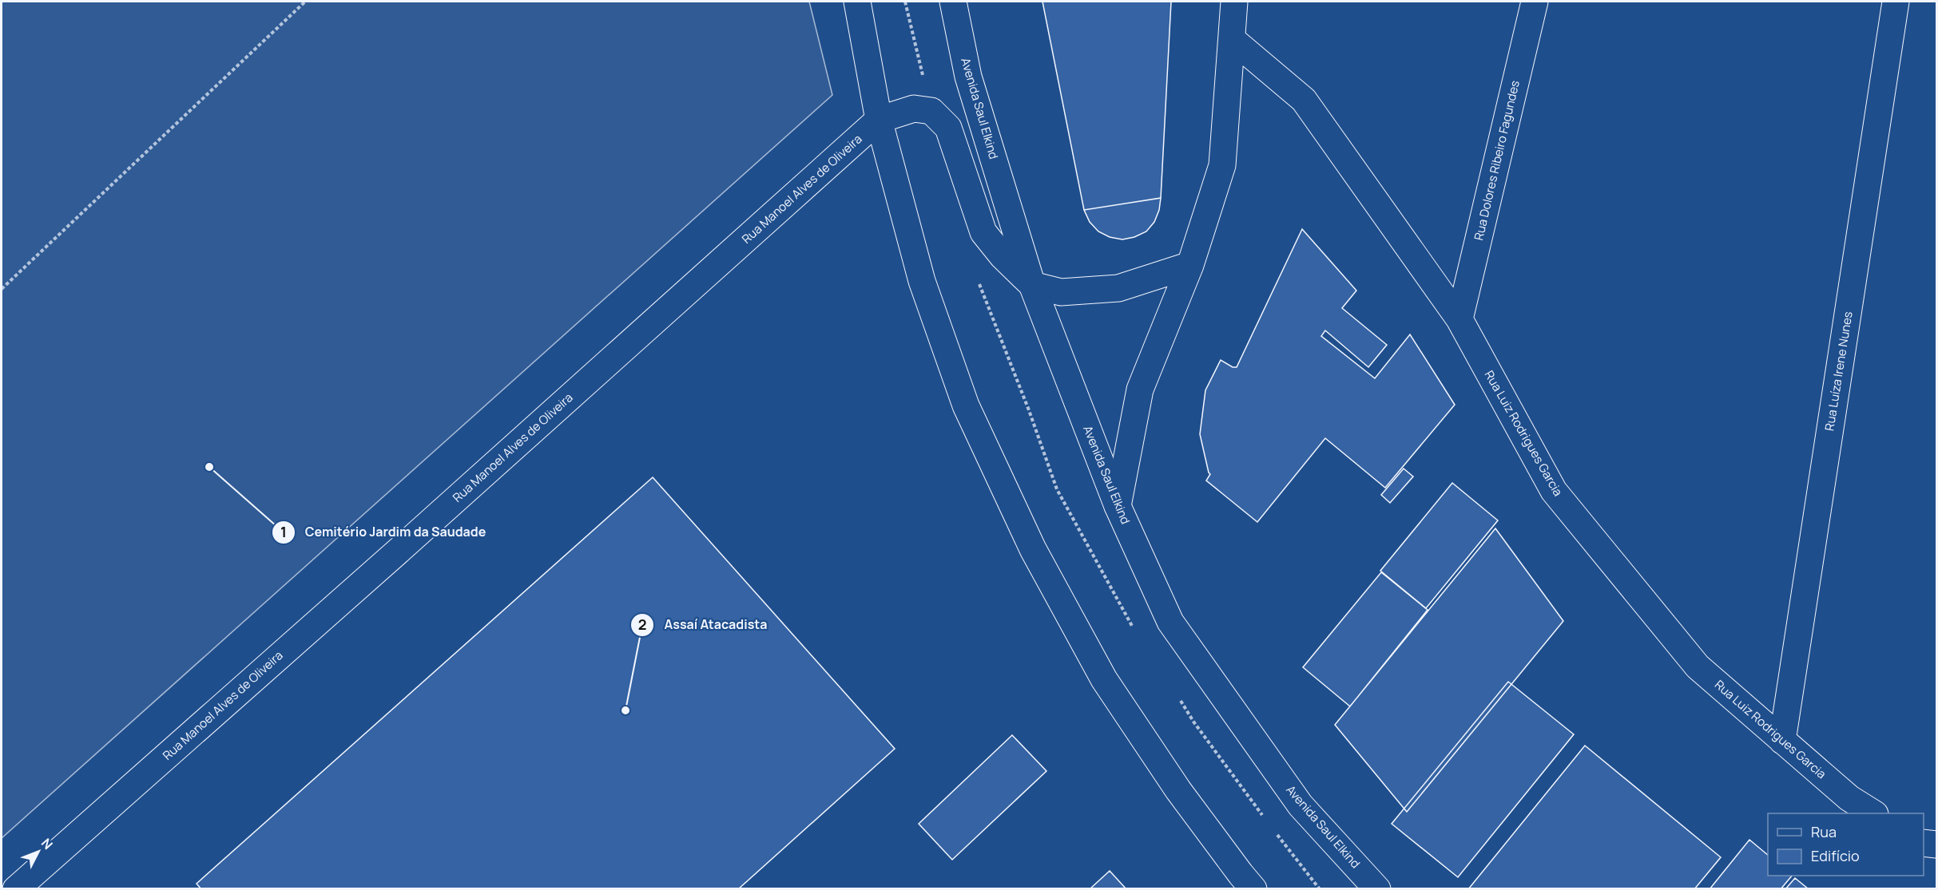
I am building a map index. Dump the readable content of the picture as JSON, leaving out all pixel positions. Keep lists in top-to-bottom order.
{
  "streets": {
    "street": [
      "Avenida Saul Elkind",
      "Rua Dolores Ribeiro Fagundes",
      "Rua Manoel Alves de Oliveira",
      "Rua Luíza Irene Nunes",
      "Rua Luiz Rodrigues Garcia"
    ]
  },
  "crossings": [
    ["Rua Dolores Ribeiro Fagundes", "Rua Luiz Rodrigues Garcia"],
    ["Rua Luíza Irene Nunes", "Rua Luiz Rodrigues Garcia"]
  ],
  "places": ["Cemitério Jardim da Saudade", "Assaí Atacadista"],
  "legend": ["Rua", "Edifício"],
  "north": "top right"
}
